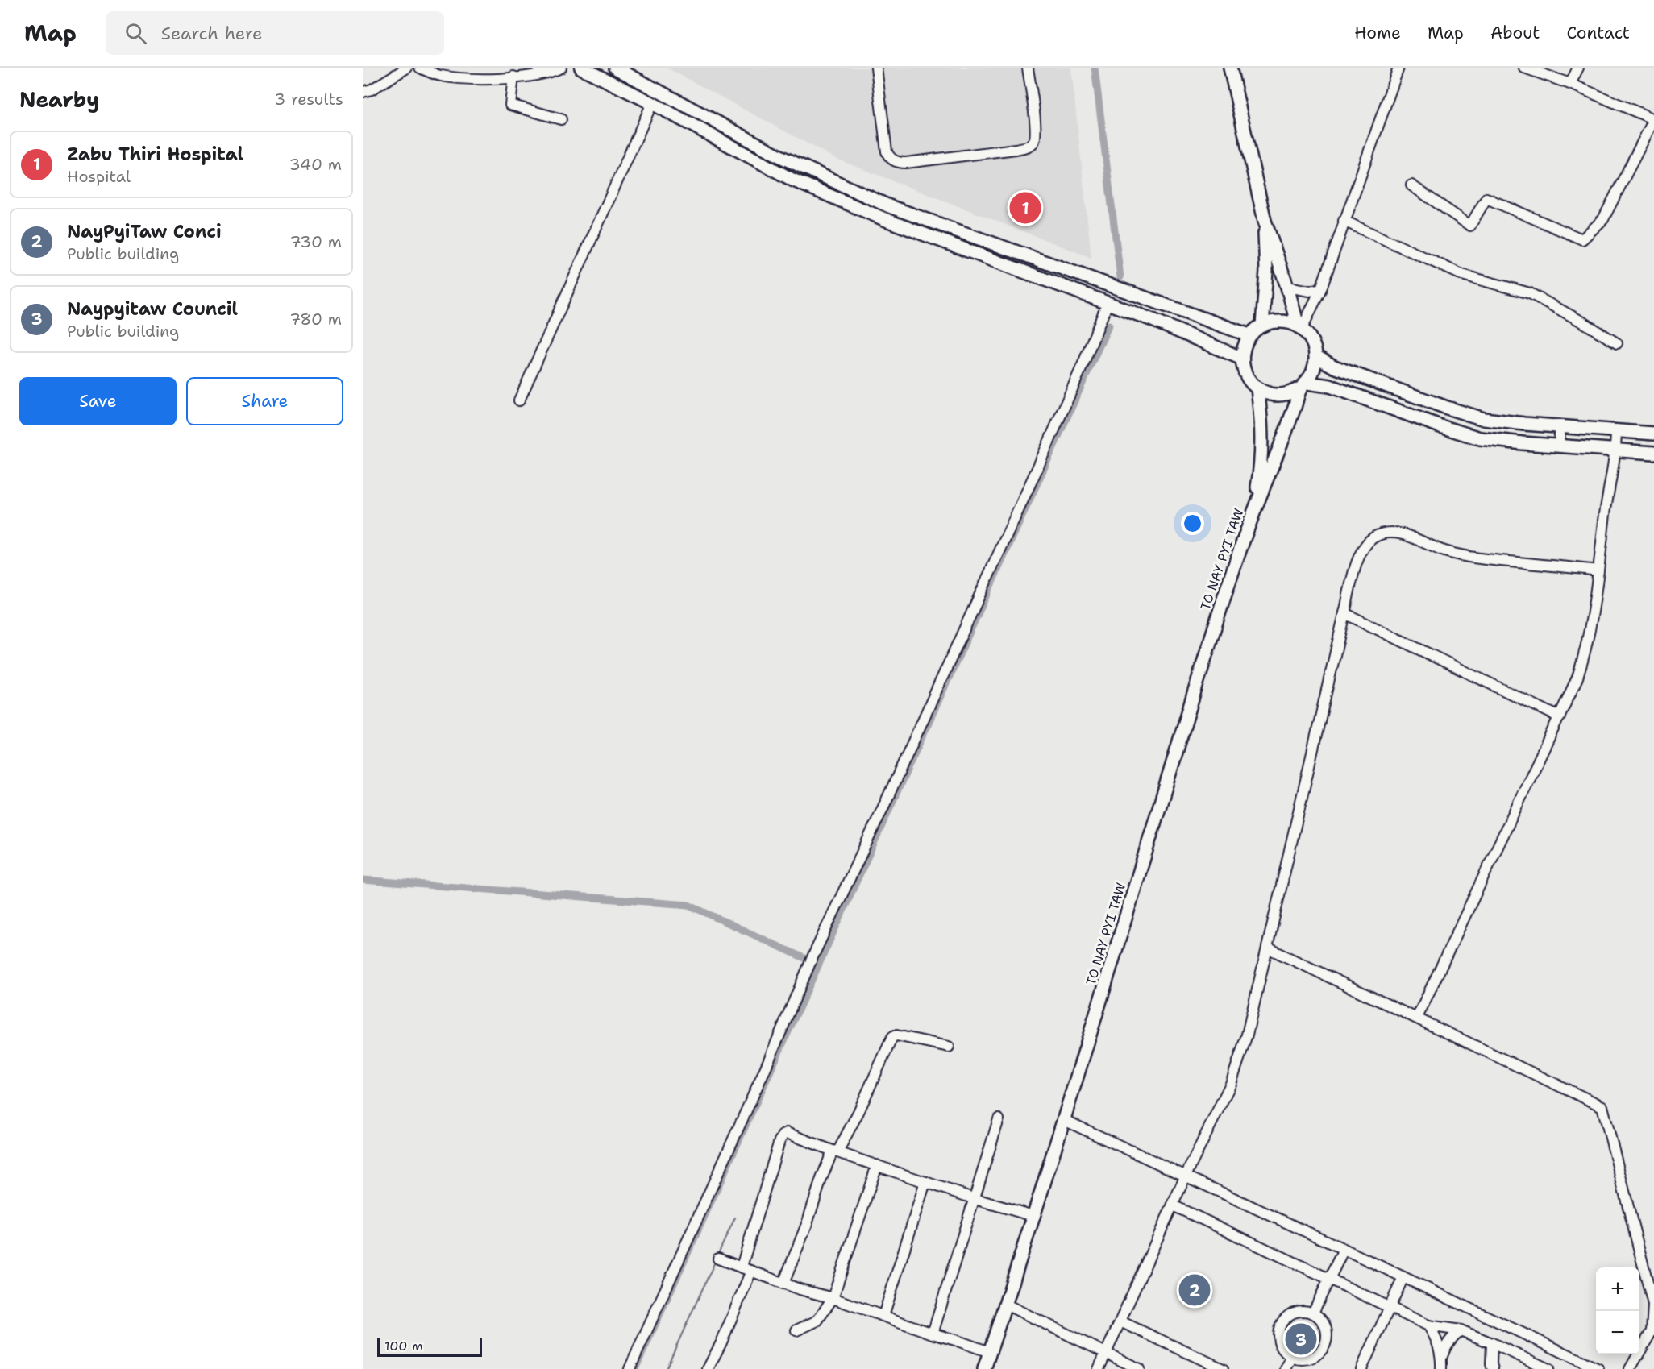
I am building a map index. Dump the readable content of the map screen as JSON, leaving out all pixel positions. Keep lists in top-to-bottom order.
{
  "streets": {
    "main road": ["TO NAY PYI TAW"]
  },
  "scale_bar": "100 m",
  "page": {
    "header": "Map",
    "search": "Search here",
    "nav": [
      "Home",
      "Map",
      "About",
      "Contact"
    ],
    "heading": ["Nearby", "3 results"],
    "list": [
      {
        "mark": "1",
        "name": "Zabu Thiri Hospital",
        "note": "Hospital",
        "value": "340 m"
      },
      {
        "mark": "2",
        "name": "NayPyiTaw Conci",
        "note": "Public building",
        "value": "730 m"
      },
      {
        "mark": "3",
        "name": "Naypyitaw Council",
        "note": "Public building",
        "value": "780 m"
      }
    ],
    "pins": ["1", "2", "3"],
    "buttons": ["Save", "Share"],
    "map_buttons": ["+", "−"],
    "scale": "100 m"
  }
}
